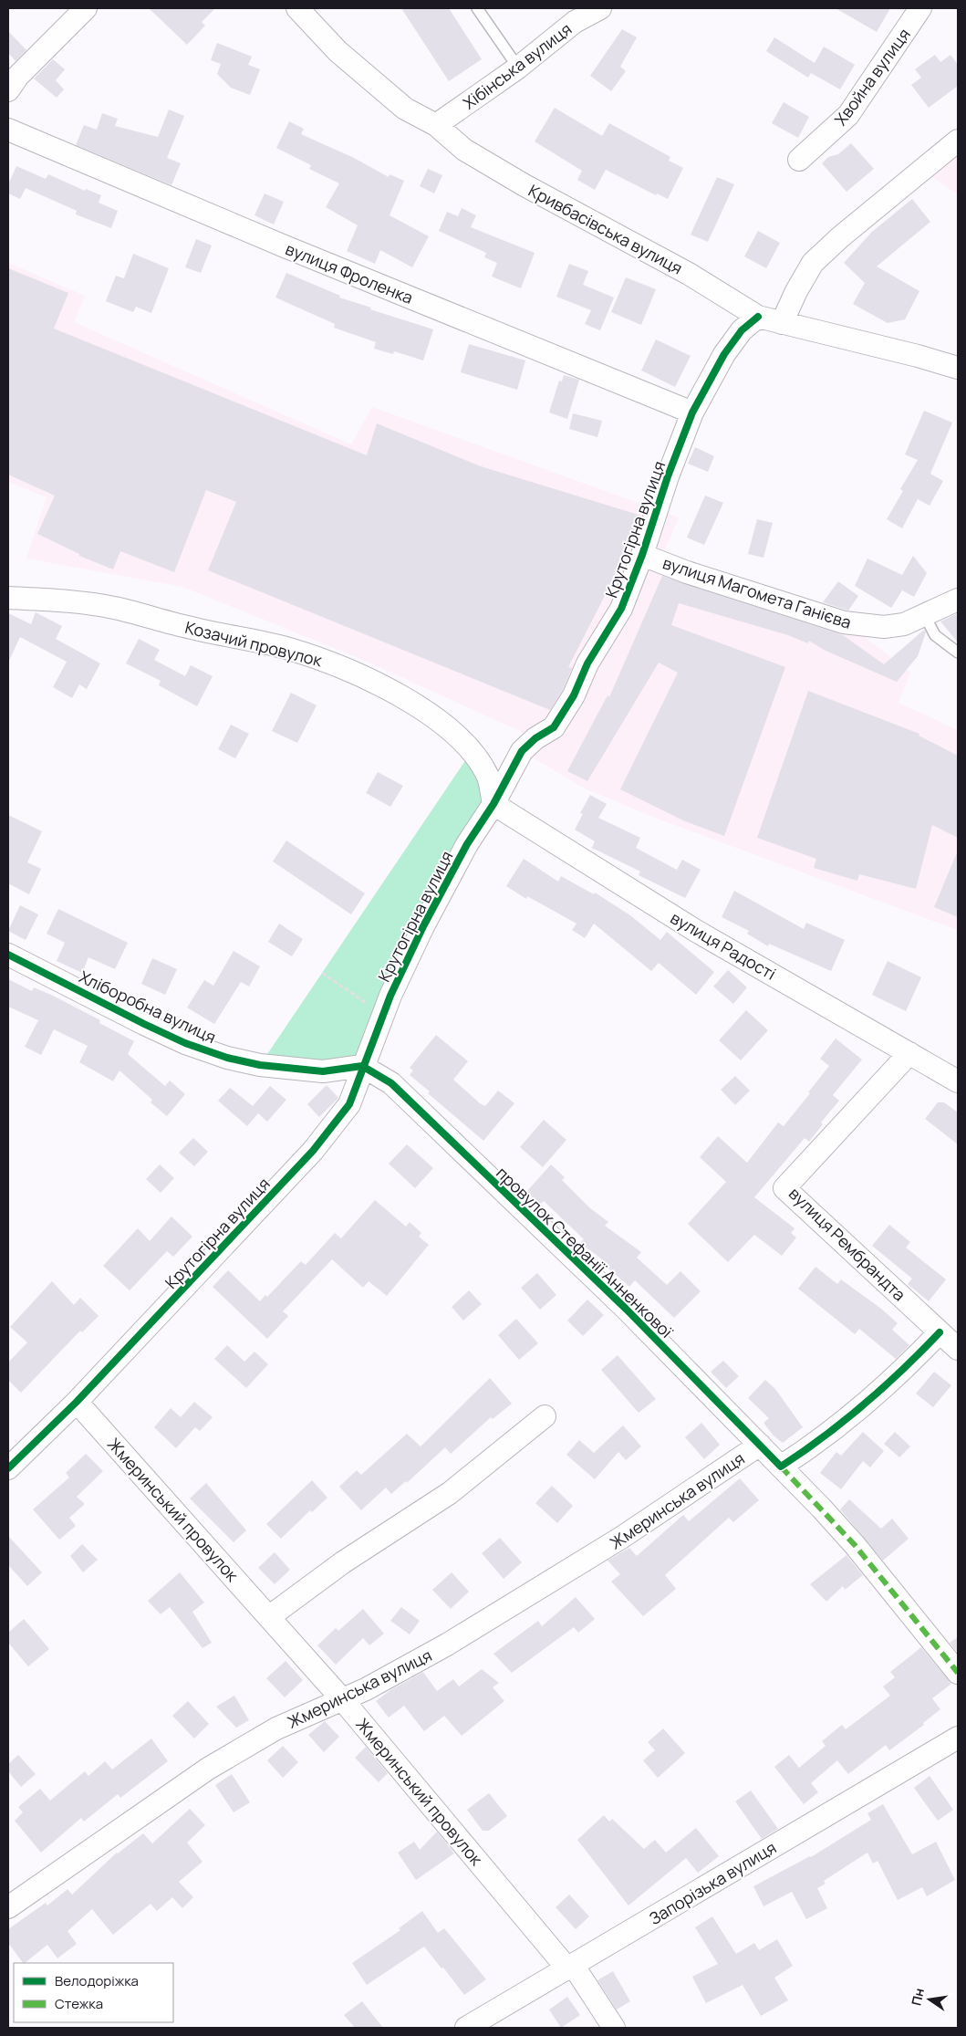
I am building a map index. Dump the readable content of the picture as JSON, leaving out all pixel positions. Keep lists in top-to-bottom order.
{
  "streets": {
    "street": [
      "Хібінська вулиця",
      "Хвойна вулиця",
      "Кривбасівська вулиця",
      "вулиця Фроленка",
      "Крутогірна вулиця",
      "вулиця Магомета Ганієва",
      "Козачий провулок",
      "вулиця Радості",
      "Хліборобна вулиця",
      "вулиця Рембрандта",
      "провулок Стефанії Анненкової",
      "Жмеринська вулиця",
      "Жмеринський провулок",
      "Запорізька вулиця"
    ]
  },
  "crossings": [
    ["Хібінська вулиця", "Кривбасівська вулиця"],
    ["Кривбасівська вулиця", "Крутогірна вулиця"],
    ["вулиця Фроленка", "Крутогірна вулиця"],
    ["Крутогірна вулиця", "вулиця Магомета Ганієва"],
    ["Крутогірна вулиця", "Козачий провулок"],
    ["Крутогірна вулиця", "вулиця Радості"],
    ["Крутогірна вулиця", "Хліборобна вулиця"],
    ["Крутогірна вулиця", "провулок Стефанії Анненкової"],
    ["Крутогірна вулиця", "Жмеринський провулок"],
    ["Козачий провулок", "вулиця Радості"],
    ["вулиця Радості", "вулиця Рембрандта"],
    ["Хліборобна вулиця", "провулок Стефанії Анненкової"],
    ["провулок Стефанії Анненкової", "Жмеринська вулиця"],
    ["Жмеринська вулиця", "Жмеринський провулок"],
    ["Жмеринський провулок", "Запорізька вулиця"]
  ],
  "legend": ["Велодоріжка", "Стежка"],
  "north": "left"
}
